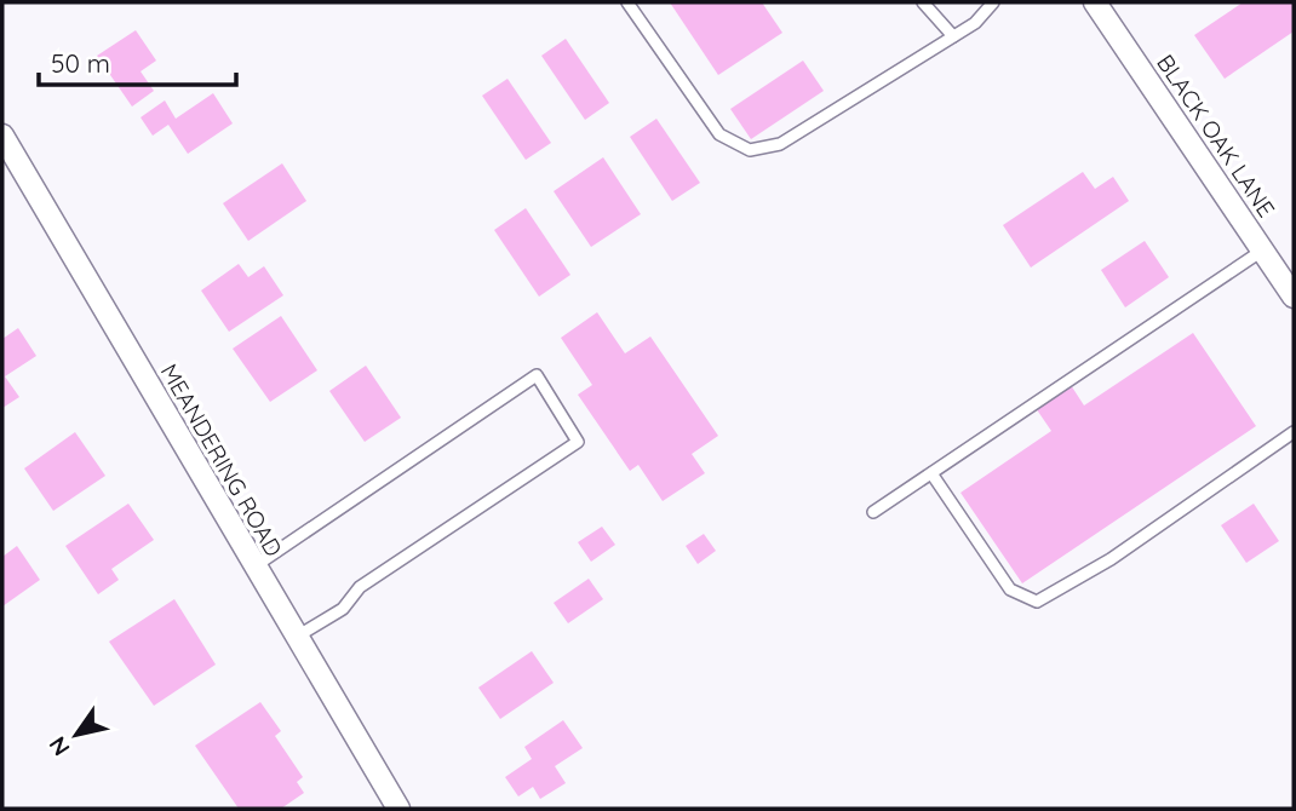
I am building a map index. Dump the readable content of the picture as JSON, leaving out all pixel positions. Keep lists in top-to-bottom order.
{
  "streets": {
    "street": ["BLACK OAK LANE", "MEANDERING ROAD"]
  },
  "scale_bar": "50 m",
  "north": "bottom left"
}
